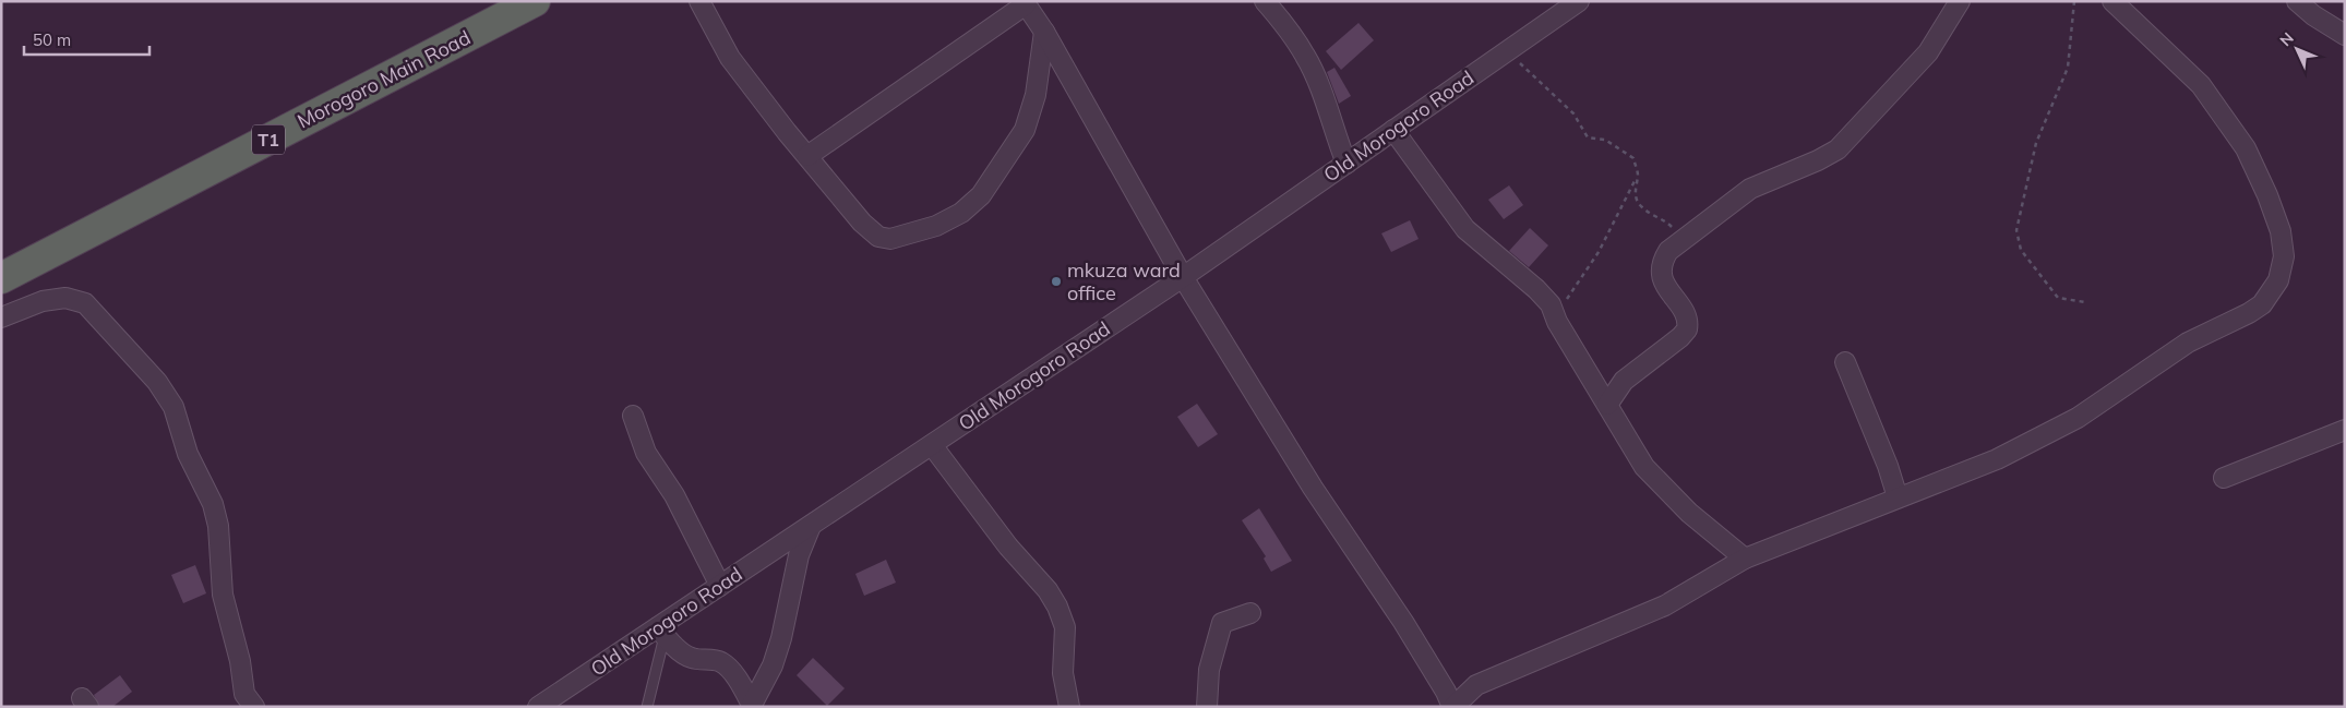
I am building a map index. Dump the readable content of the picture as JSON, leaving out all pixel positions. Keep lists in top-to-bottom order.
{
  "streets": {
    "highway": ["Morogoro Main Road", "T1"],
    "street": ["Old Morogoro Road"]
  },
  "places": ["mkuza ward office"],
  "scale_bar": "50 m",
  "north": "top left"
}
